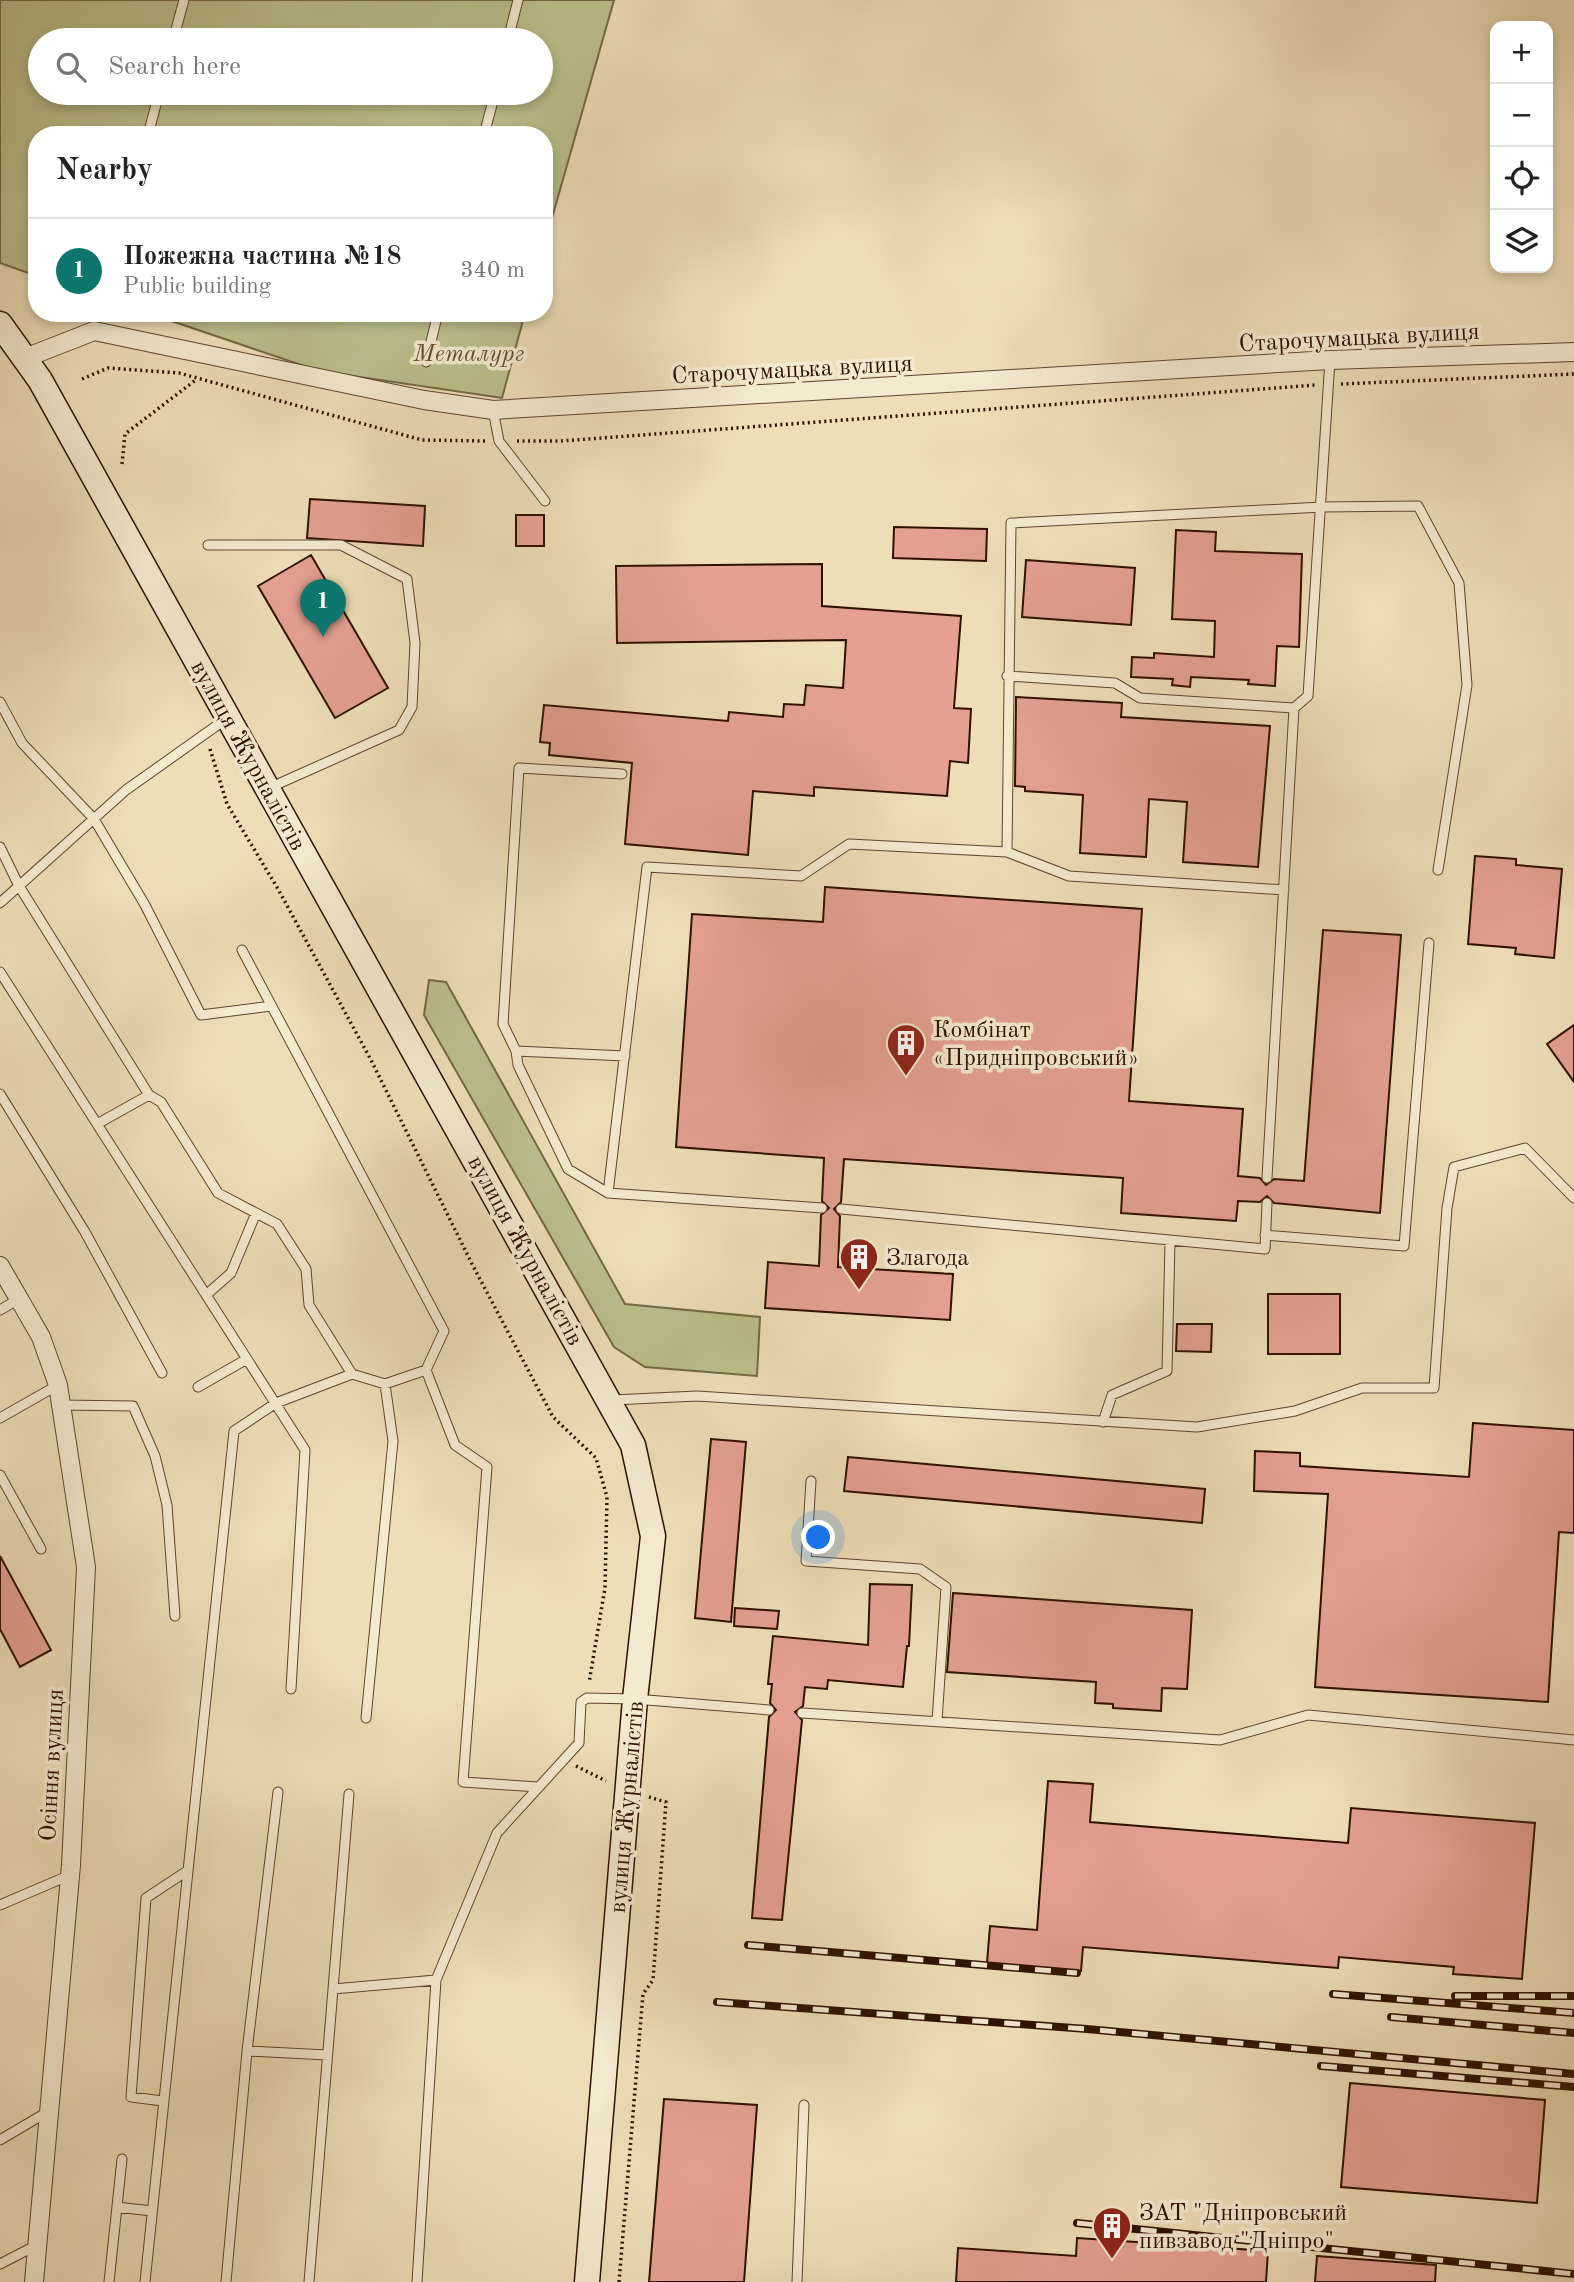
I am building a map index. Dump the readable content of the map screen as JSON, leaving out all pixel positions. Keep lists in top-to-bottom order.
{
  "streets": {
    "street": ["Старочумацька вулиця", "вулиця Журналістів", "Осіння вулиця"]
  },
  "crossings": [
    ["Старочумацька вулиця", "вулиця Журналістів"]
  ],
  "parks": ["Металург"],
  "places": {
    "building": ["Комбінат «Придніпровський»", "Злагода", "ЗАТ \"Дніпровський пивзавод \"Дніпро\""]
  },
  "page": {
    "map_buttons": ["+", "−"],
    "search": "Search here",
    "heading": "Nearby",
    "list": [
      {
        "mark": "1",
        "name": "Пожежна частина №18",
        "note": "Public building",
        "value": "340 m"
      }
    ],
    "pins": "1"
  }
}
